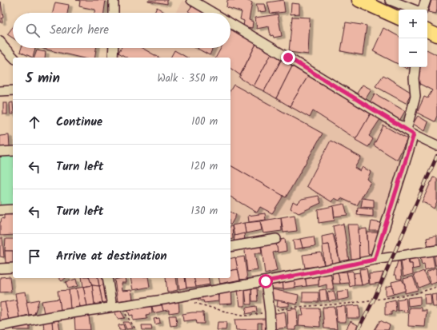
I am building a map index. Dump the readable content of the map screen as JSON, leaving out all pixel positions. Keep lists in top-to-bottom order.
{
  "page": {
    "map_buttons": ["+", "−"],
    "search": "Search here",
    "heading": ["5 min", "Walk · 350 m"],
    "list": [
      ["Continue", "100 m"],
      ["Turn left", "120 m"],
      ["Turn left", "130 m"],
      "Arrive at destination"
    ]
  }
}
